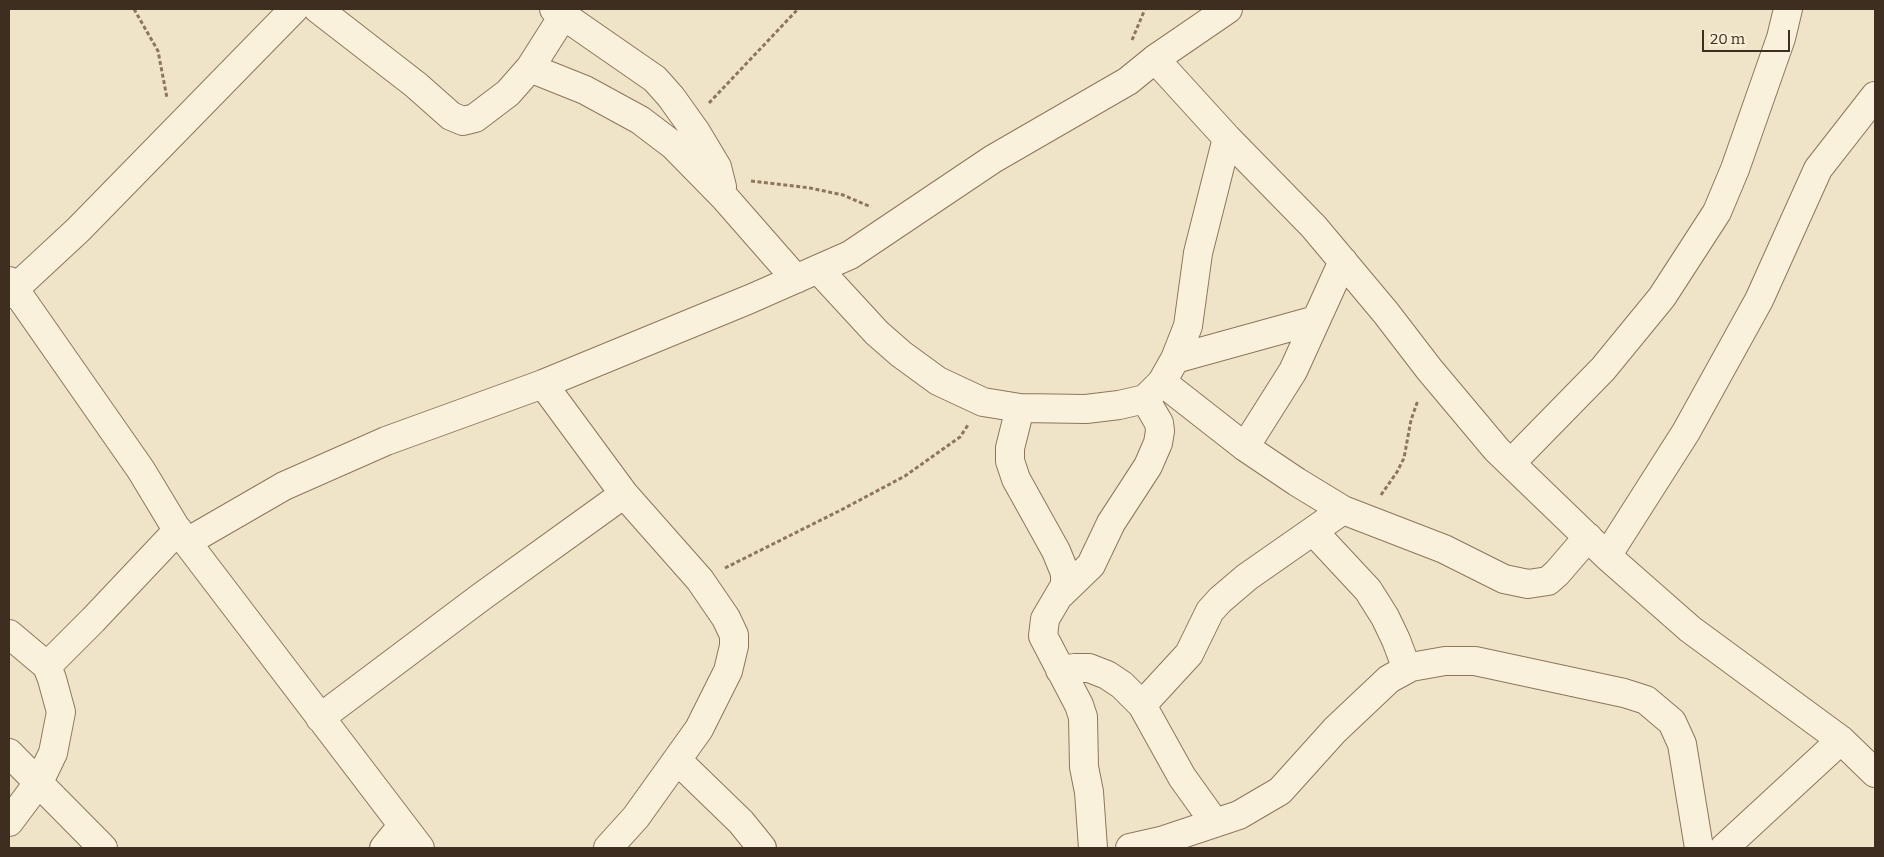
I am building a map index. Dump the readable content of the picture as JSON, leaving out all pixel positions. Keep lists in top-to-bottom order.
{
  "scale_bar": "20 m"
}
